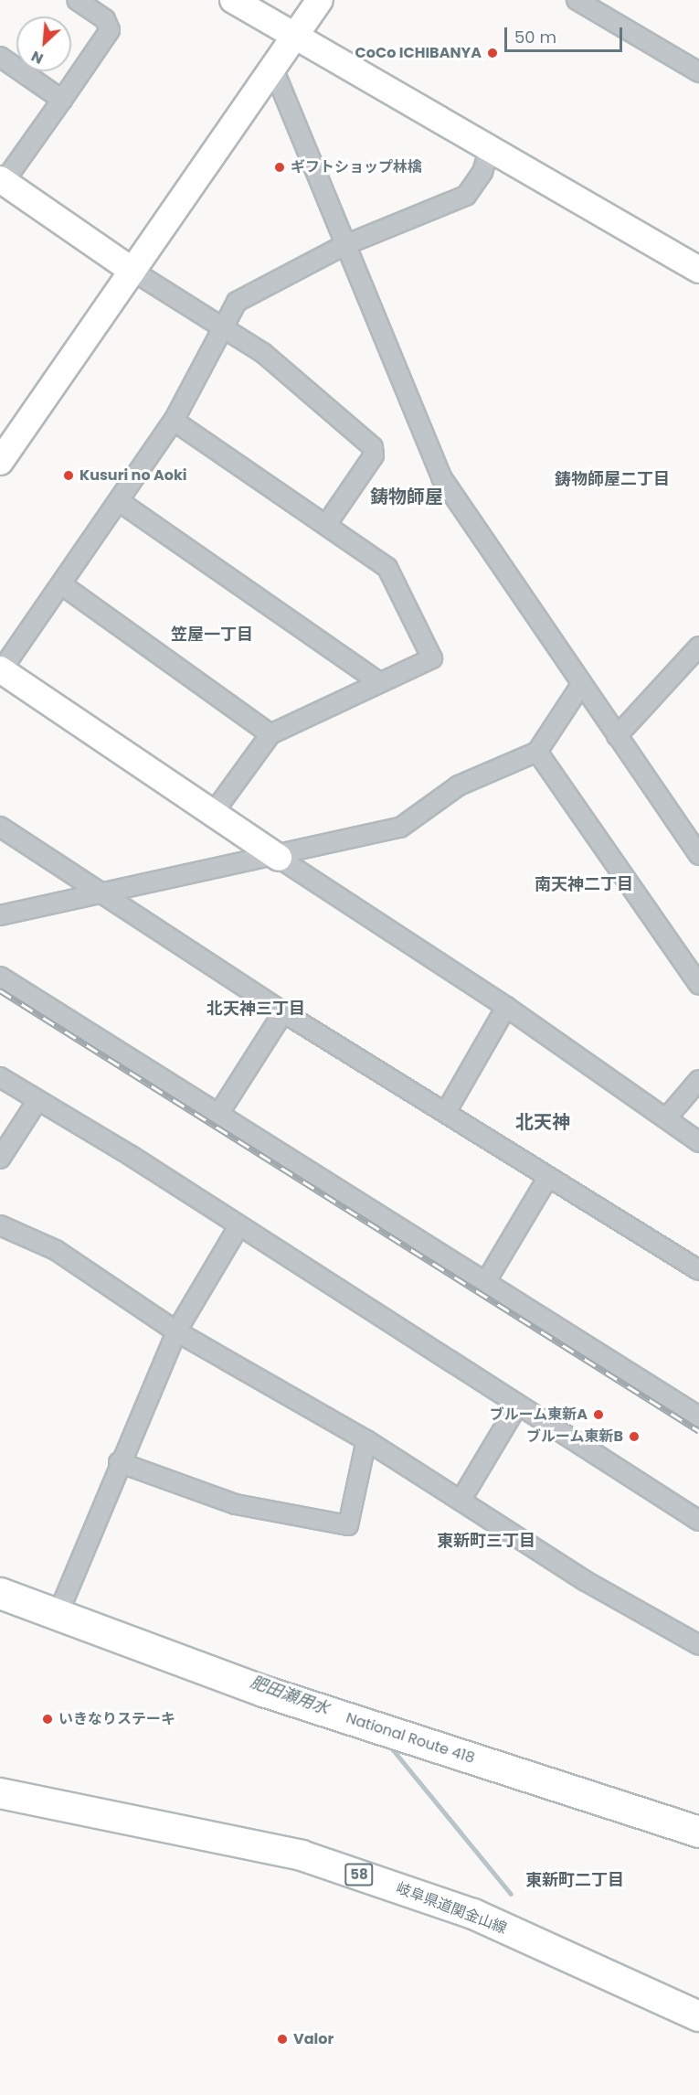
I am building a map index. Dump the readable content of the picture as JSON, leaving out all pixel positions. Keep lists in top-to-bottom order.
{
  "streets": {
    "highway": ["National Route 418"],
    "main road": ["58", "岐阜県道関金山線"]
  },
  "districts": [
    "鋳物師屋二丁目",
    "鋳物師屋",
    "笠屋一丁目",
    "南天神二丁目",
    "北天神三丁目",
    "北天神",
    "東新町三丁目",
    "東新町二丁目"
  ],
  "water": ["肥田瀬用水"],
  "places": [
    "CoCo ICHIBANYA",
    "ギフトショップ林檎",
    "Kusuri no Aoki",
    "ブルーム東新A",
    "ブルーム東新B",
    "いきなりステーキ",
    "Valor"
  ],
  "scale_bar": "50 m",
  "north": "bottom left"
}
